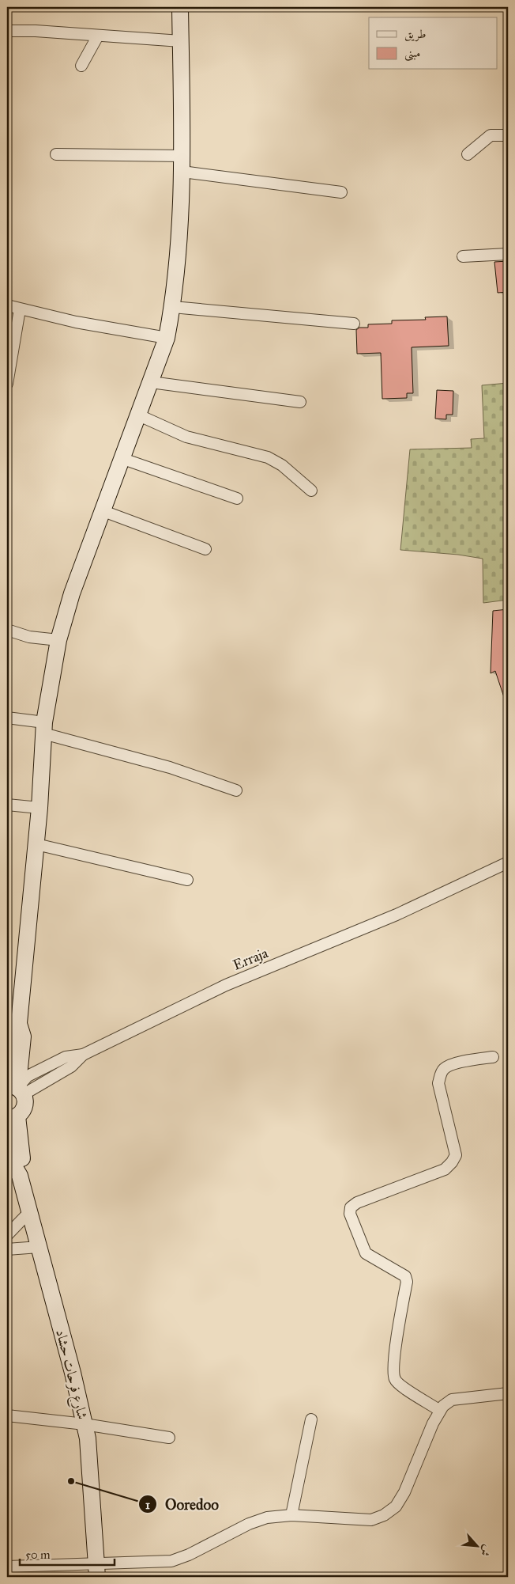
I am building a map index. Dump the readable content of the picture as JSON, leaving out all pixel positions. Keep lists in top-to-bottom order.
{
  "streets": {
    "main road": ["شارع فرحات حشاد"],
    "street": ["Erraja"]
  },
  "places": ["Ooredoo"],
  "legend": ["طريق", "مبنى"],
  "scale_bar": "50 m",
  "north": "bottom right"
}
